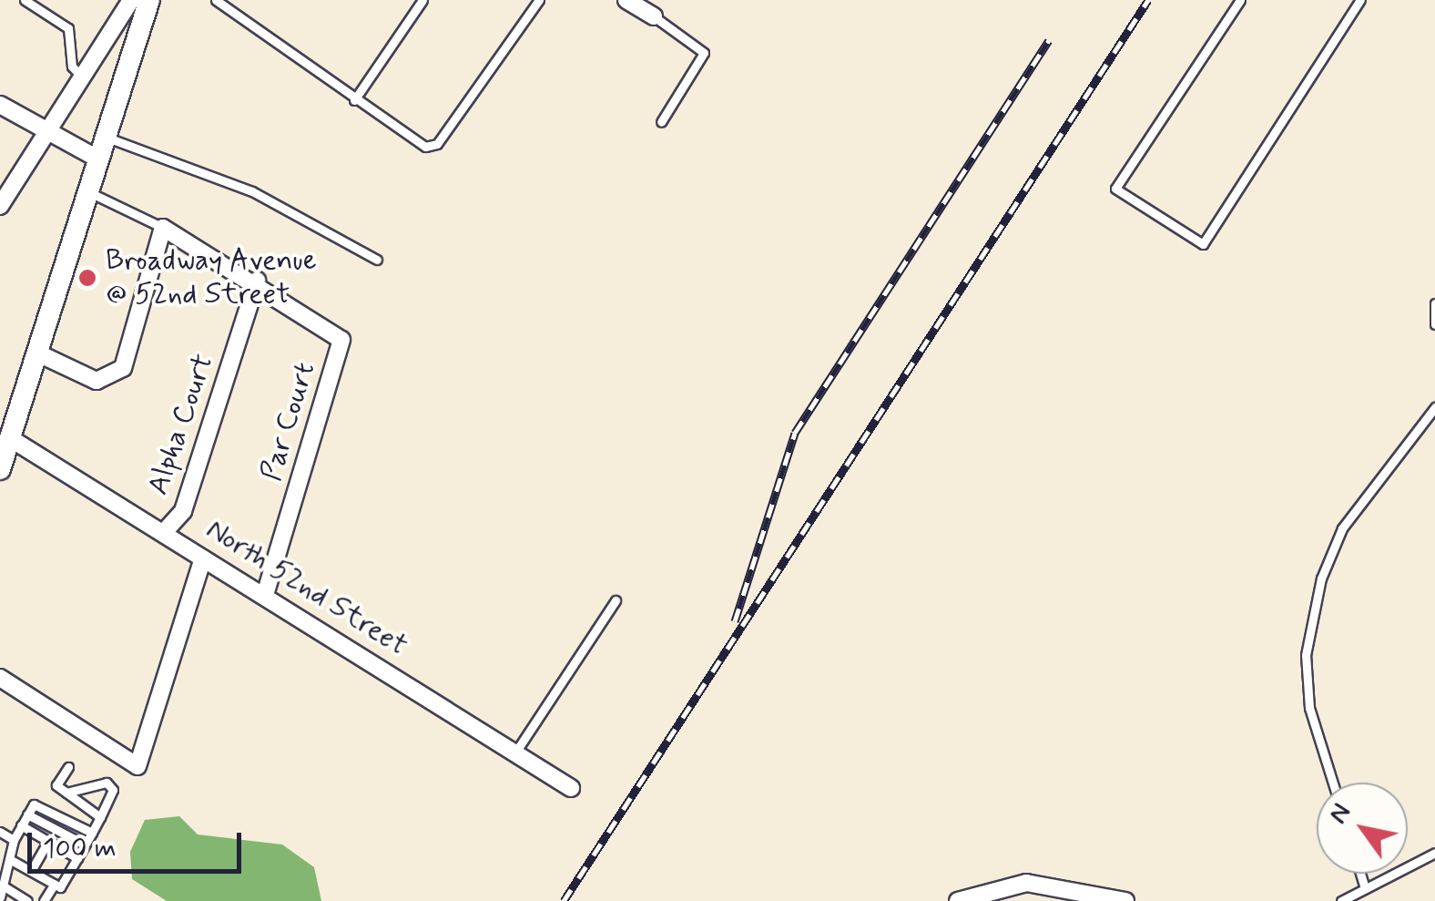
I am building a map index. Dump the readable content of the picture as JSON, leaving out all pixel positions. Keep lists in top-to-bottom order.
{
  "streets": {
    "street": ["Par Court", "Alpha Court", "North 52nd Street"]
  },
  "crossings": [
    ["Par Court", "Alpha Court"],
    ["Par Court", "North 52nd Street"],
    ["Alpha Court", "North 52nd Street"]
  ],
  "places": ["Broadway Avenue @ 52nd Street"],
  "scale_bar": "100 m",
  "north": "top left"
}
